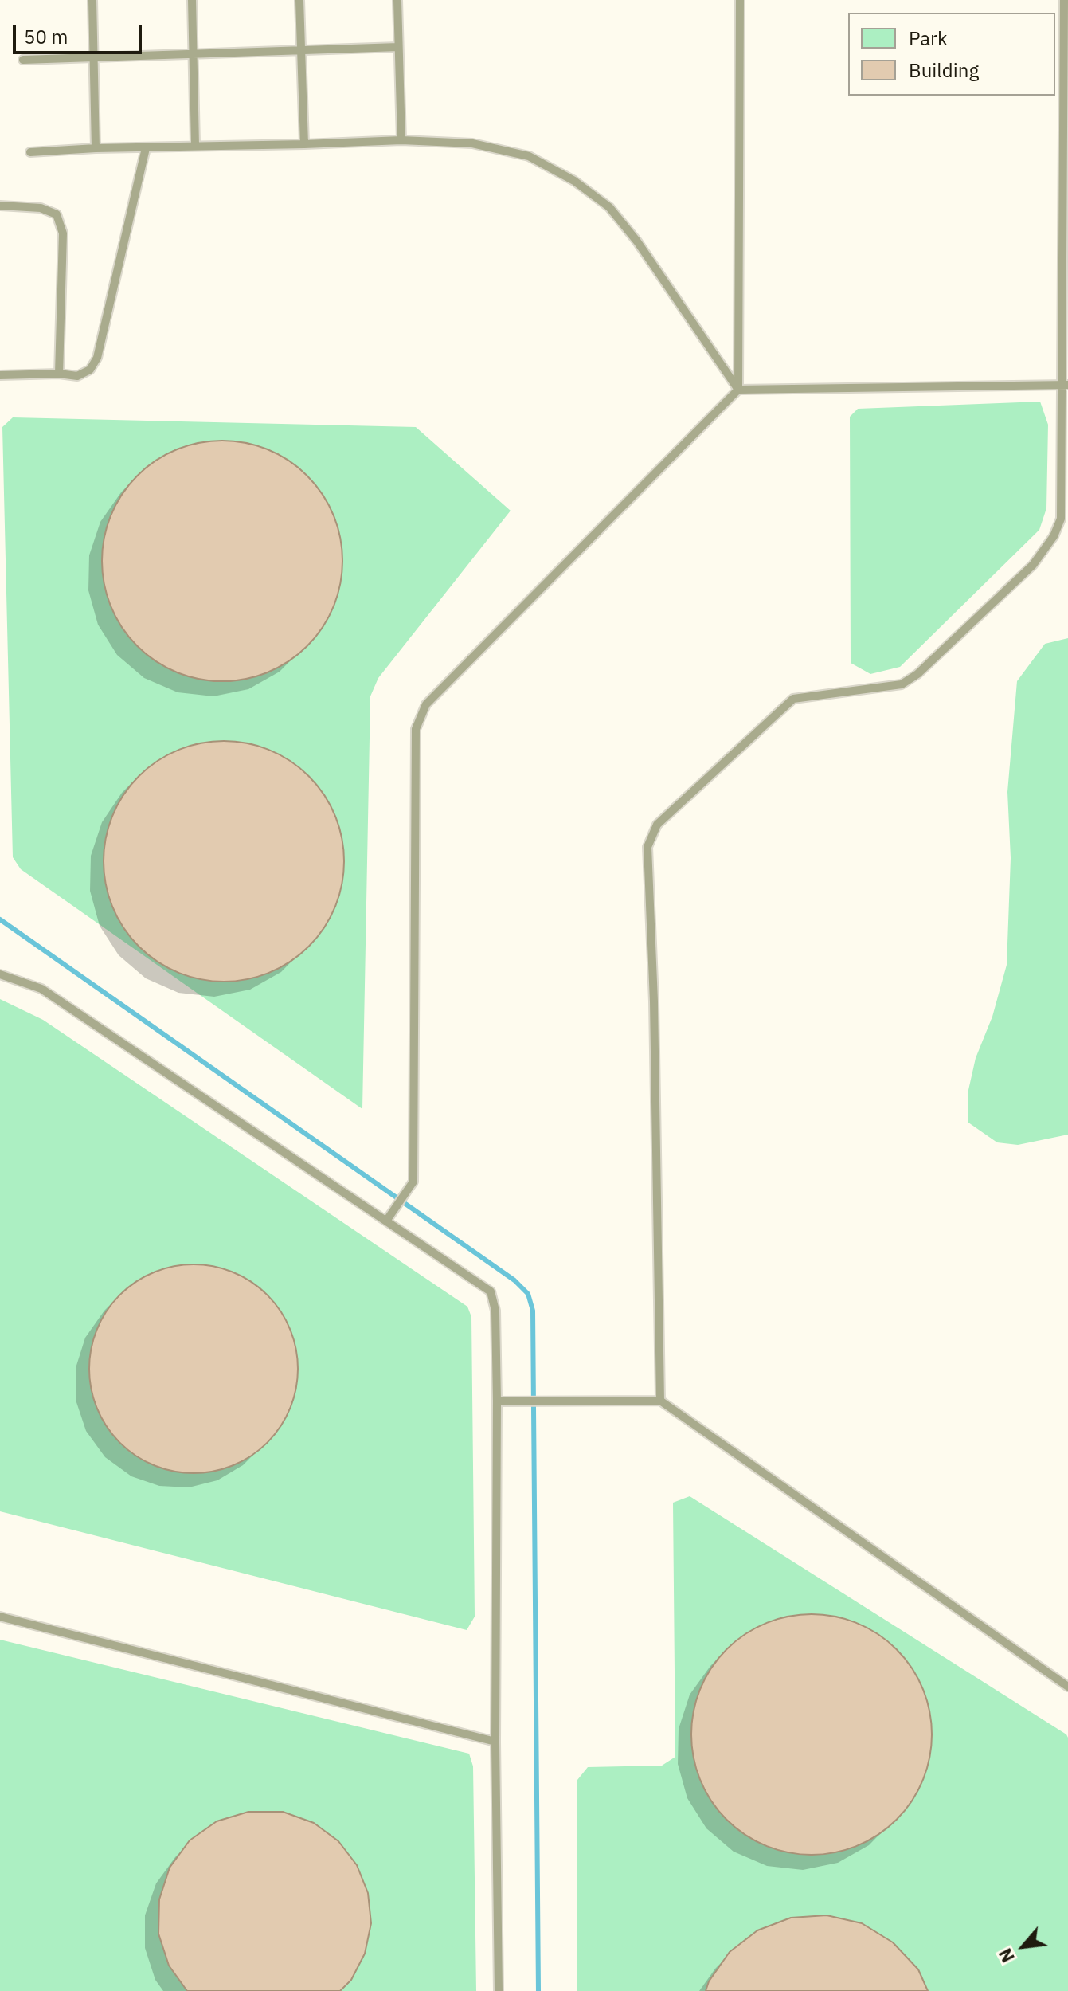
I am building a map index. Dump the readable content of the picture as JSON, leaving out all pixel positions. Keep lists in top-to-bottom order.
{
  "legend": ["Park", "Building"],
  "scale_bar": "50 m",
  "north": "bottom left"
}
